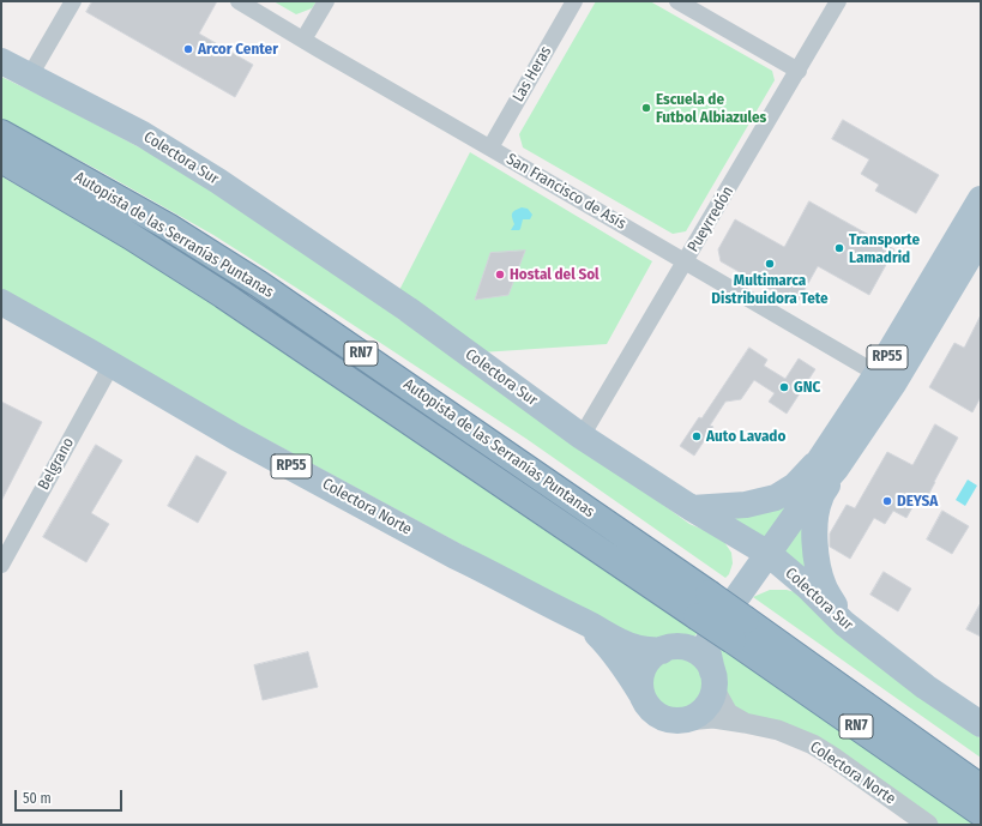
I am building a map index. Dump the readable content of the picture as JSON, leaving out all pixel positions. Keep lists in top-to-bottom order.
{
  "streets": {
    "highway": ["Autopista de las Serranías Puntanas", "RN7"],
    "main road": ["Colectora Sur", "RP55", "Colectora Norte"],
    "street": [
      "Las Heras",
      "San Francisco de Asís",
      "Pueyrredón",
      "Belgrano"
    ]
  },
  "crossings": [
    ["Las Heras", "San Francisco de Asís"],
    ["Colectora Sur", "Pueyrredón"],
    ["Colectora Sur", "RP55"],
    ["San Francisco de Asís", "Pueyrredón"],
    ["San Francisco de Asís", "RP55"],
    ["Autopista de las Serranías Puntanas", "RP55"],
    ["RP55", "Colectora Norte"],
    ["Belgrano", "Colectora Norte"]
  ],
  "places": [
    "Arcor Center",
    "Escuela de Futbol Albiazules",
    "Transporte Lamadrid",
    "Multimarca Distribuidora Tete",
    "Hostal del Sol",
    "GNC",
    "Auto Lavado",
    "DEYSA"
  ],
  "scale_bar": "50 m"
}
